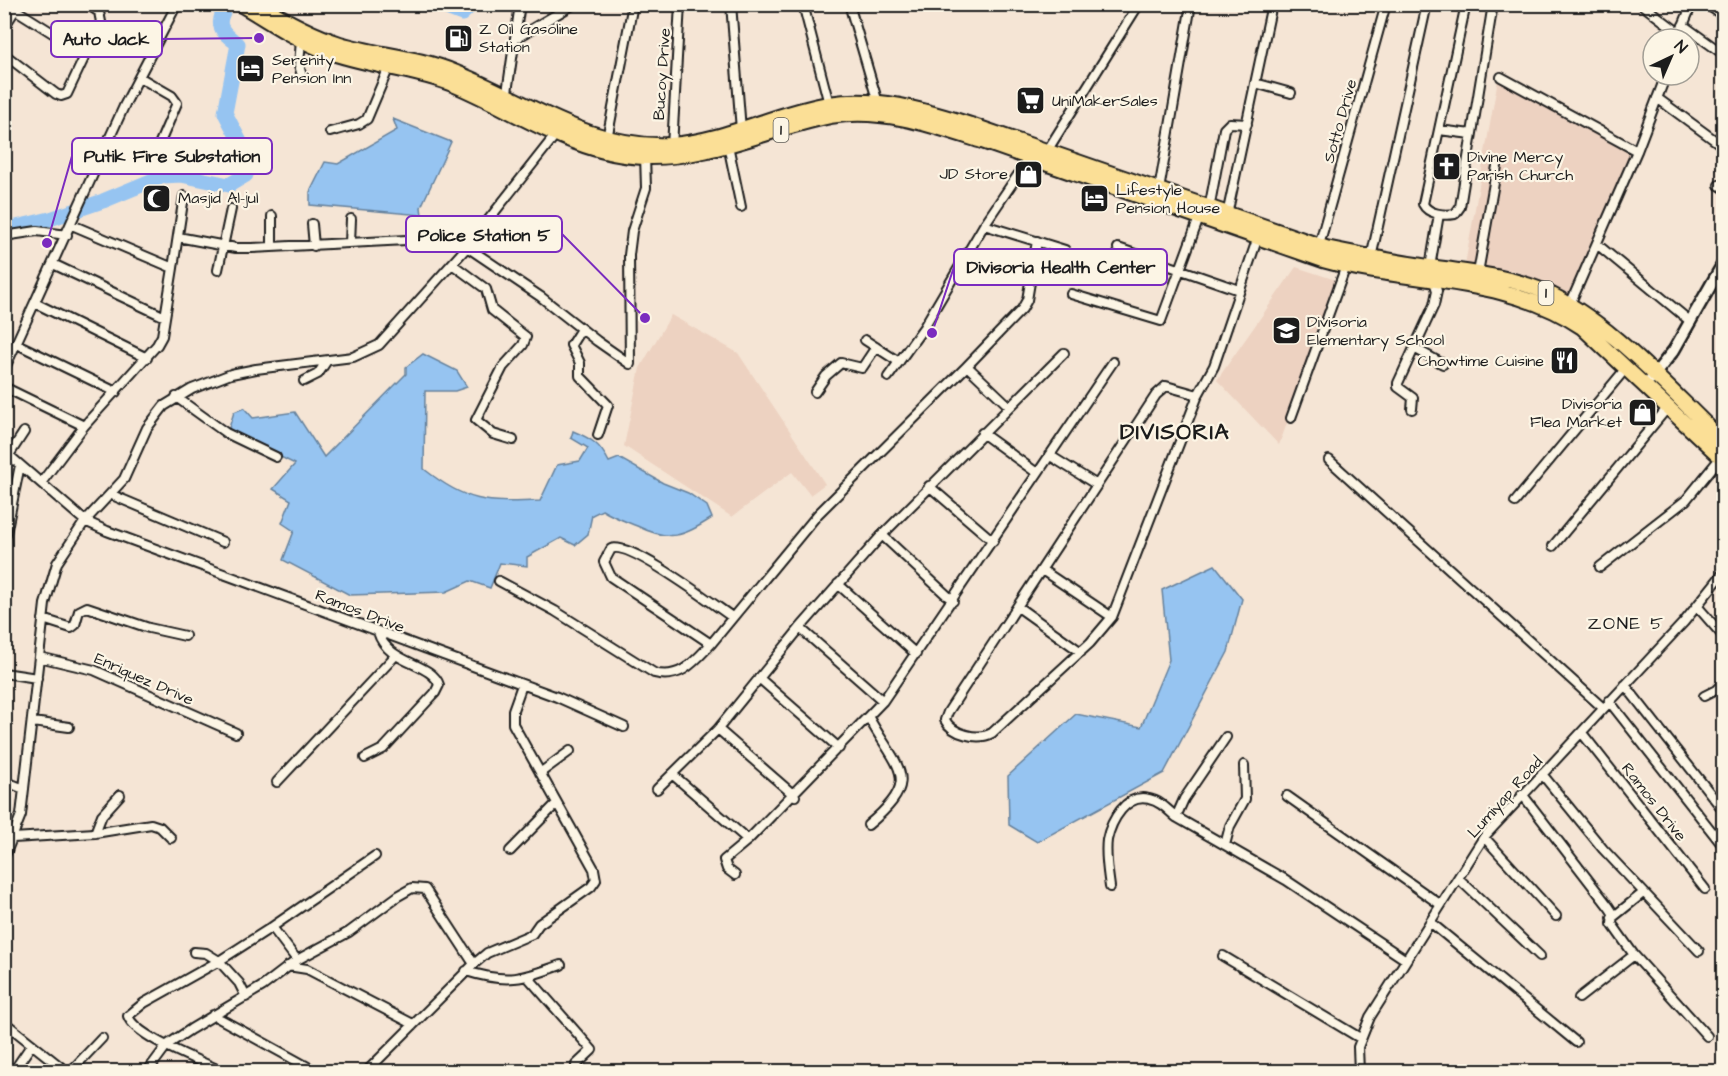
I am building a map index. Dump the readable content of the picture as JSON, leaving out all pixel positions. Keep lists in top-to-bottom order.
{
  "streets": {
    "highway": ["1"],
    "street": [
      "Bucoy Drive",
      "Sotto Drive",
      "Ramos Drive",
      "Enriquez Drive",
      "Lumiyap Road"
    ]
  },
  "crossings": [
    ["Bucoy Drive", "1"],
    ["Sotto Drive", "1"],
    ["Ramos Drive", "Lumiyap Road"]
  ],
  "districts": ["DIVISORIA", "ZONE 5"],
  "places": {
    "other": [
      "Auto Jack",
      "Putik Fire Substation",
      "Police Station 5",
      "Divisoria Health Center"
    ],
    "fuel station": ["Z Oil Gasoline Station"],
    "hotel": ["Serenity Pension Inn", "Lifestyle Pension House"],
    "supermarket": ["UniMakerSales"],
    "church": ["Divine Mercy Parish Church"],
    "shop": ["JD Store", "Divisoria Flea Market"],
    "mosque": ["Masjid Al-jul"],
    "school or university": ["Divisoria Elementary School"],
    "restaurant": ["Chowtime Cuisine"]
  },
  "north": "top right"
}
